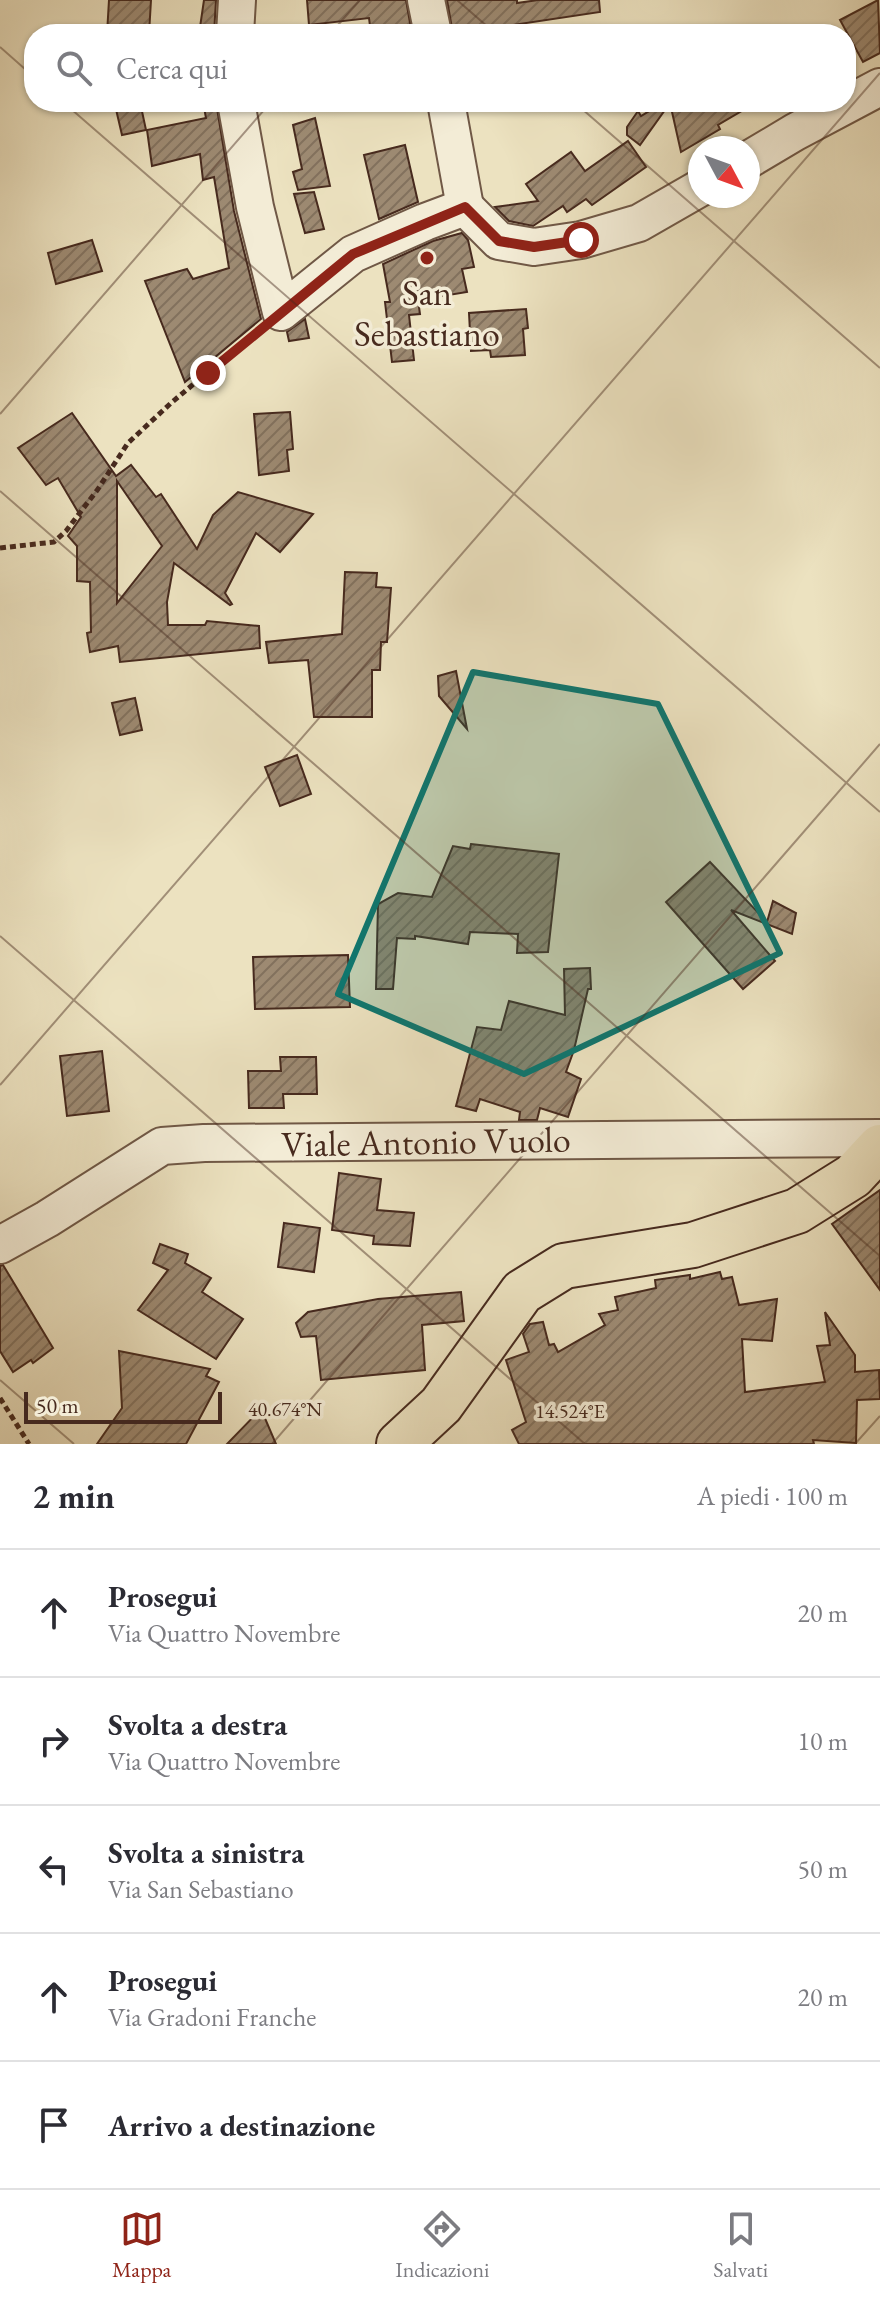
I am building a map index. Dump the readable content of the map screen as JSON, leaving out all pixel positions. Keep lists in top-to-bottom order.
{
  "streets": {
    "street": ["Viale Antonio Vuolo"]
  },
  "places": ["San Sebastiano"],
  "scale_bar": "50 m",
  "north": "bottom right",
  "page": {
    "search": "Cerca qui",
    "scale": "50 m",
    "heading": ["2 min", "A piedi · 100 m"],
    "list": [
      ["Prosegui", "Via Quattro Novembre", "20 m"],
      ["Svolta a destra", "Via Quattro Novembre", "10 m"],
      ["Svolta a sinistra", "Via San Sebastiano", "50 m"],
      ["Prosegui", "Via Gradoni Franche", "20 m"],
      "Arrivo a destinazione"
    ],
    "nav": ["Mappa", "Indicazioni", "Salvati"]
  },
  "coordinates": ["40.674°N", "14.524°E"]
}
